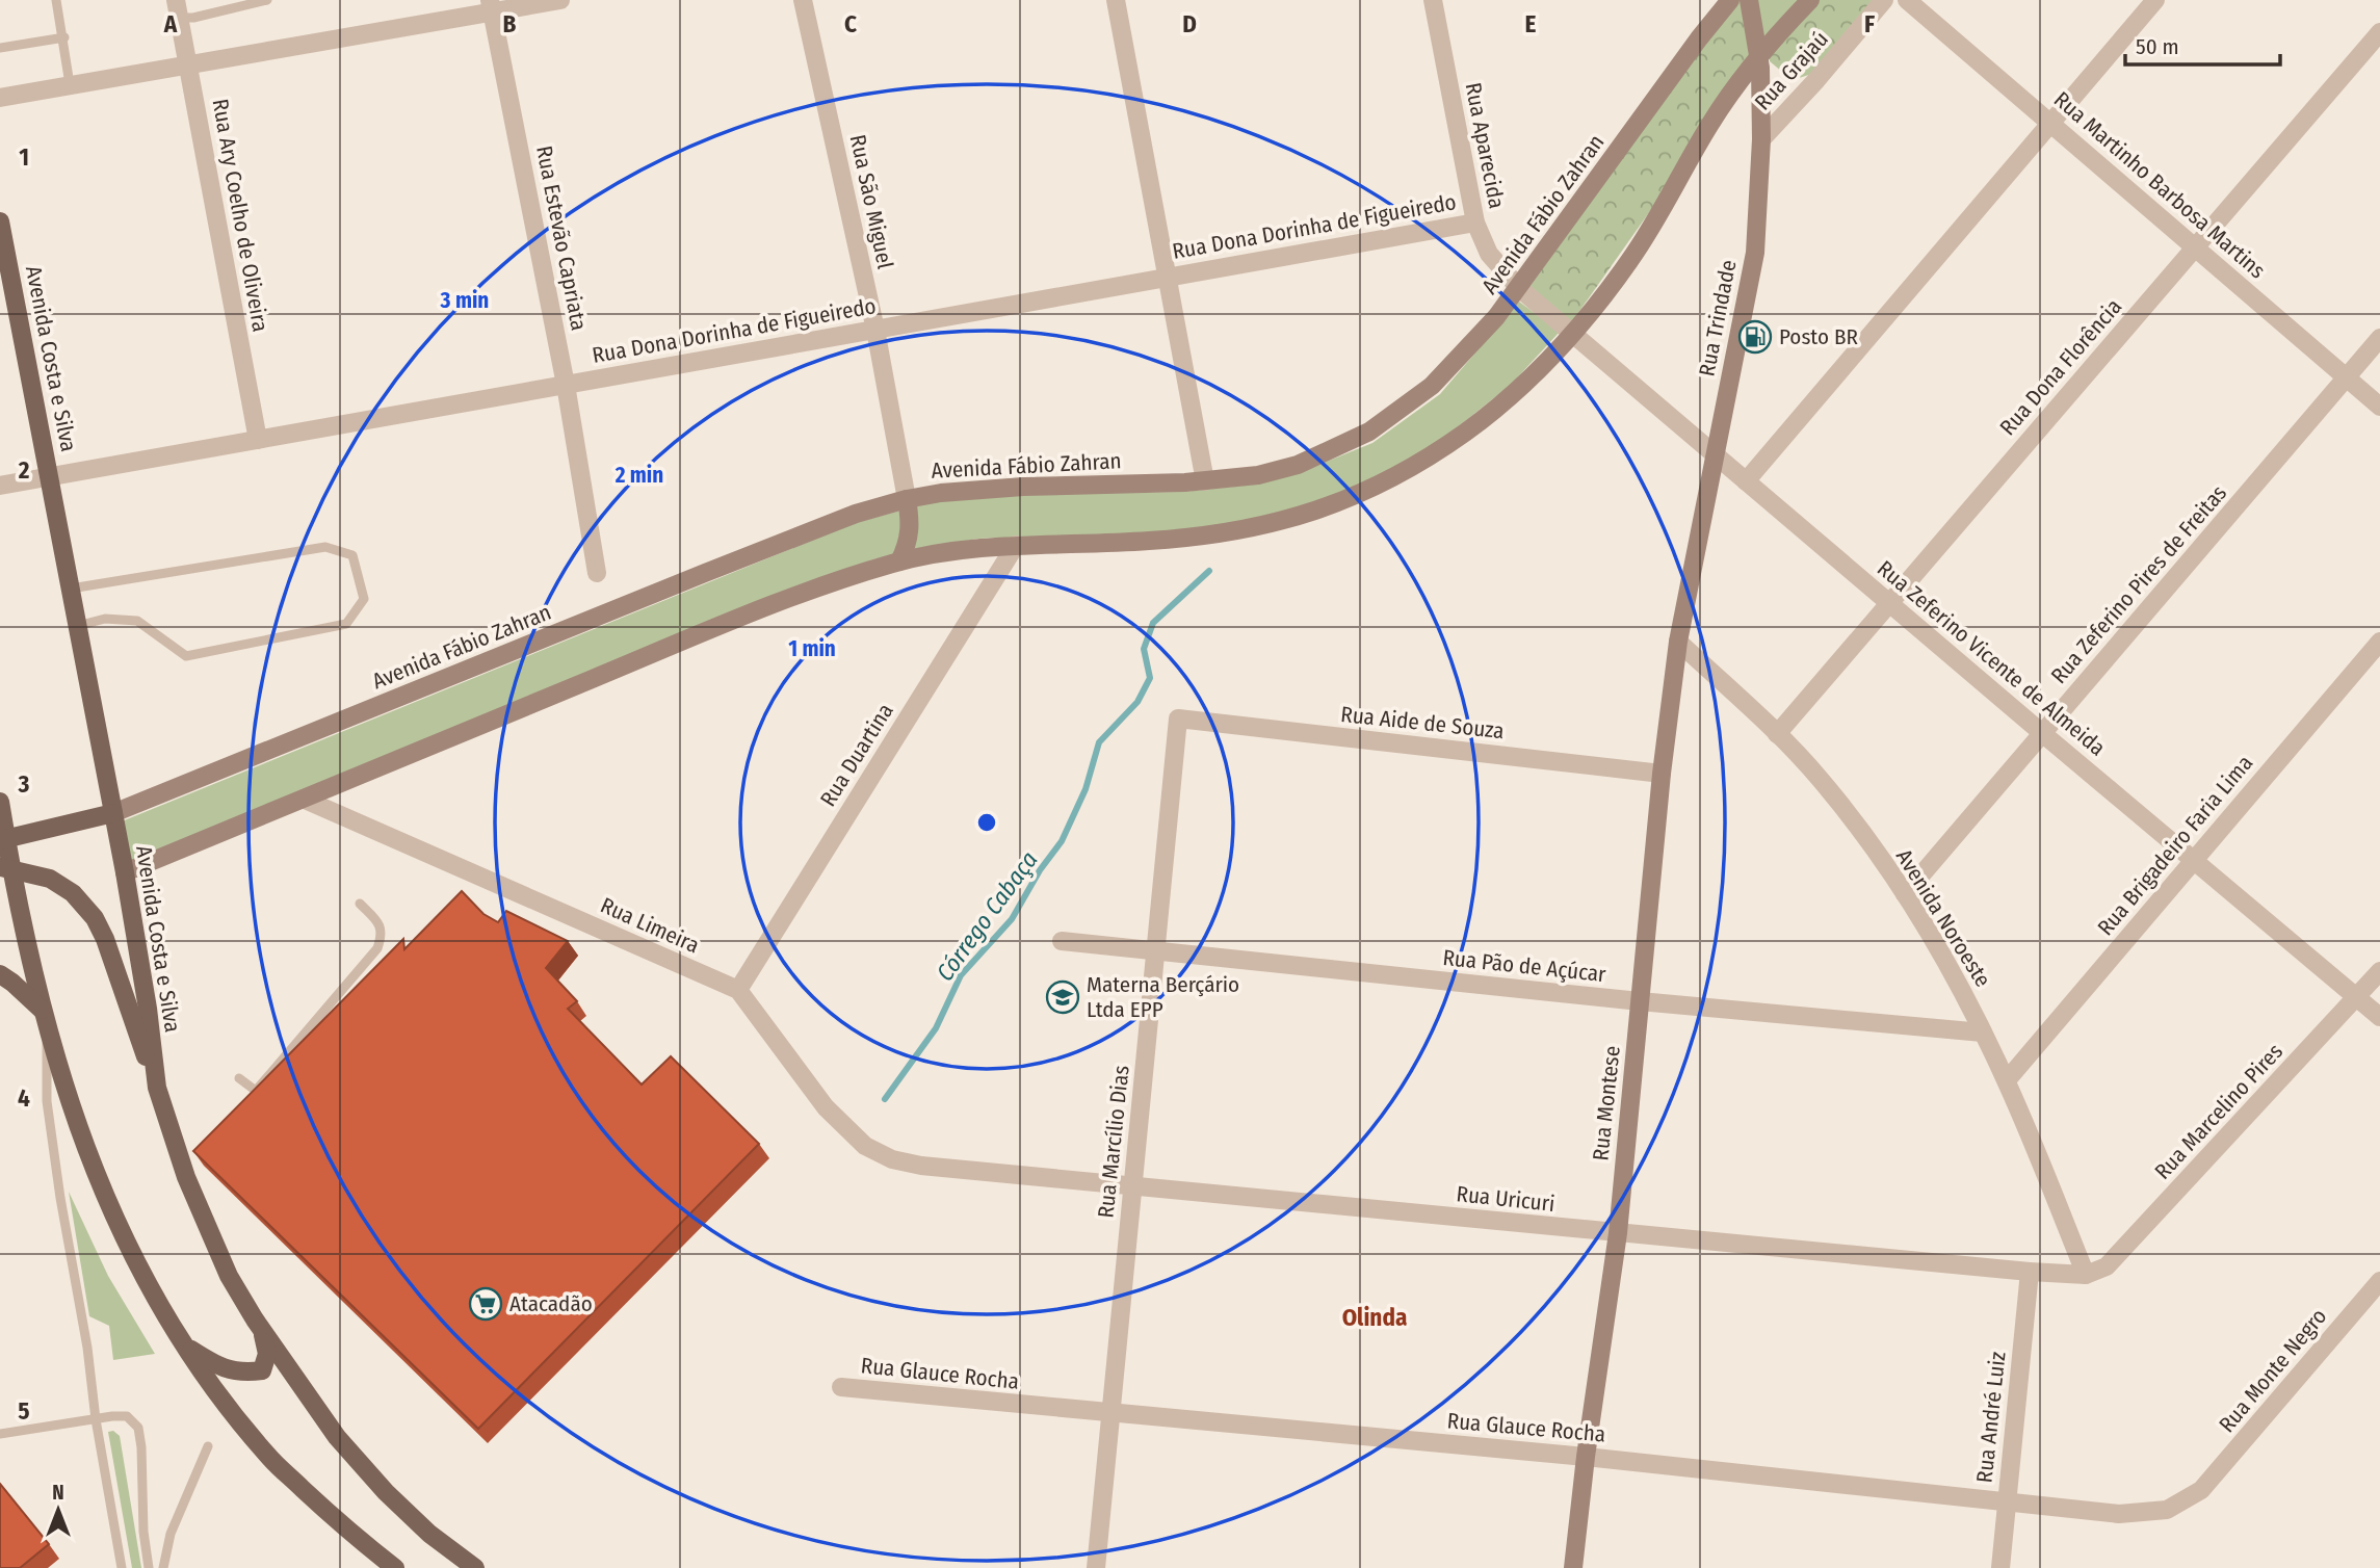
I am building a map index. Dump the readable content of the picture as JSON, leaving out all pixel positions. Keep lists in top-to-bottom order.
{
  "streets": {
    "main road": [
      "Avenida Fábio Zahran",
      "Rua Trindade",
      "Avenida Costa e Silva",
      "Rua Montese"
    ],
    "street": [
      "Rua Grajaú",
      "Rua Aparecida",
      "Rua Martinho Barbosa Martins",
      "Rua São Miguel",
      "Rua Ary Coelho de Oliveira",
      "Rua Dona Dorinha de Figueiredo",
      "Rua Estevão Capriata",
      "Rua Dona Florência",
      "Rua Zeferino Pires de Freitas",
      "Rua Zeferino Vicente de Almeida",
      "Rua Aide de Souza",
      "Rua Duartina",
      "Rua Brigadeiro Faria Lima",
      "Avenida Noroeste",
      "Rua Limeira",
      "Rua Pão de Açúcar",
      "Rua Marcelino Pires",
      "Rua Marcílio Dias",
      "Rua Uricuri",
      "Rua Monte Negro",
      "Rua Glauce Rocha",
      "Rua André Luiz"
    ]
  },
  "crossings": [
    ["Rua Grajaú", "Rua Trindade"],
    ["Rua Aparecida", "Avenida Fábio Zahran"],
    ["Rua Aparecida", "Rua Dona Dorinha de Figueiredo"],
    ["Rua Aparecida", "Rua Zeferino Vicente de Almeida"],
    ["Rua Martinho Barbosa Martins", "Rua Dona Florência"],
    ["Rua Martinho Barbosa Martins", "Rua Zeferino Pires de Freitas"],
    ["Rua São Miguel", "Avenida Fábio Zahran"],
    ["Rua São Miguel", "Rua Dona Dorinha de Figueiredo"],
    ["Avenida Fábio Zahran", "Avenida Costa e Silva"],
    ["Rua Ary Coelho de Oliveira", "Rua Dona Dorinha de Figueiredo"],
    ["Rua Dona Dorinha de Figueiredo", "Rua Estevão Capriata"],
    ["Rua Dona Dorinha de Figueiredo", "Avenida Costa e Silva"],
    ["Rua Trindade", "Rua Zeferino Vicente de Almeida"],
    ["Rua Trindade", "Avenida Noroeste"],
    ["Rua Trindade", "Rua Montese"],
    ["Rua Dona Florência", "Rua Zeferino Vicente de Almeida"],
    ["Rua Dona Florência", "Avenida Noroeste"],
    ["Rua Zeferino Pires de Freitas", "Rua Zeferino Vicente de Almeida"],
    ["Rua Zeferino Pires de Freitas", "Avenida Noroeste"],
    ["Rua Zeferino Vicente de Almeida", "Rua Brigadeiro Faria Lima"],
    ["Rua Zeferino Vicente de Almeida", "Rua Marcelino Pires"],
    ["Rua Aide de Souza", "Rua Montese"],
    ["Rua Aide de Souza", "Rua Marcílio Dias"],
    ["Rua Duartina", "Rua Limeira"],
    ["Rua Brigadeiro Faria Lima", "Avenida Noroeste"],
    ["Avenida Noroeste", "Rua Pão de Açúcar"],
    ["Avenida Noroeste", "Rua Montese"],
    ["Avenida Noroeste", "Rua Marcelino Pires"],
    ["Avenida Noroeste", "Rua Uricuri"],
    ["Rua Limeira", "Rua Uricuri"],
    ["Rua Pão de Açúcar", "Rua Montese"],
    ["Rua Pão de Açúcar", "Rua Marcílio Dias"],
    ["Rua Montese", "Rua Uricuri"],
    ["Rua Montese", "Rua Glauce Rocha"],
    ["Rua Marcelino Pires", "Rua Uricuri"],
    ["Rua Marcílio Dias", "Rua Uricuri"],
    ["Rua Marcílio Dias", "Rua Glauce Rocha"],
    ["Rua Uricuri", "Rua André Luiz"],
    ["Rua Monte Negro", "Rua Glauce Rocha"],
    ["Rua Glauce Rocha", "Rua André Luiz"]
  ],
  "districts": ["Olinda"],
  "water": ["Córrego Cabaça"],
  "places": {
    "fuel station": ["Posto BR"],
    "school or university": ["Materna Berçário Ltda EPP"],
    "supermarket": ["Atacadão"]
  },
  "scale_bar": "50 m",
  "north": "top",
  "grid": {
    "columns": [
      "A",
      "B",
      "C",
      "D",
      "E",
      "F"
    ],
    "rows": [
      "1",
      "2",
      "3",
      "4",
      "5"
    ]
  },
  "rings": ["3 min", "2 min", "1 min"]
}
